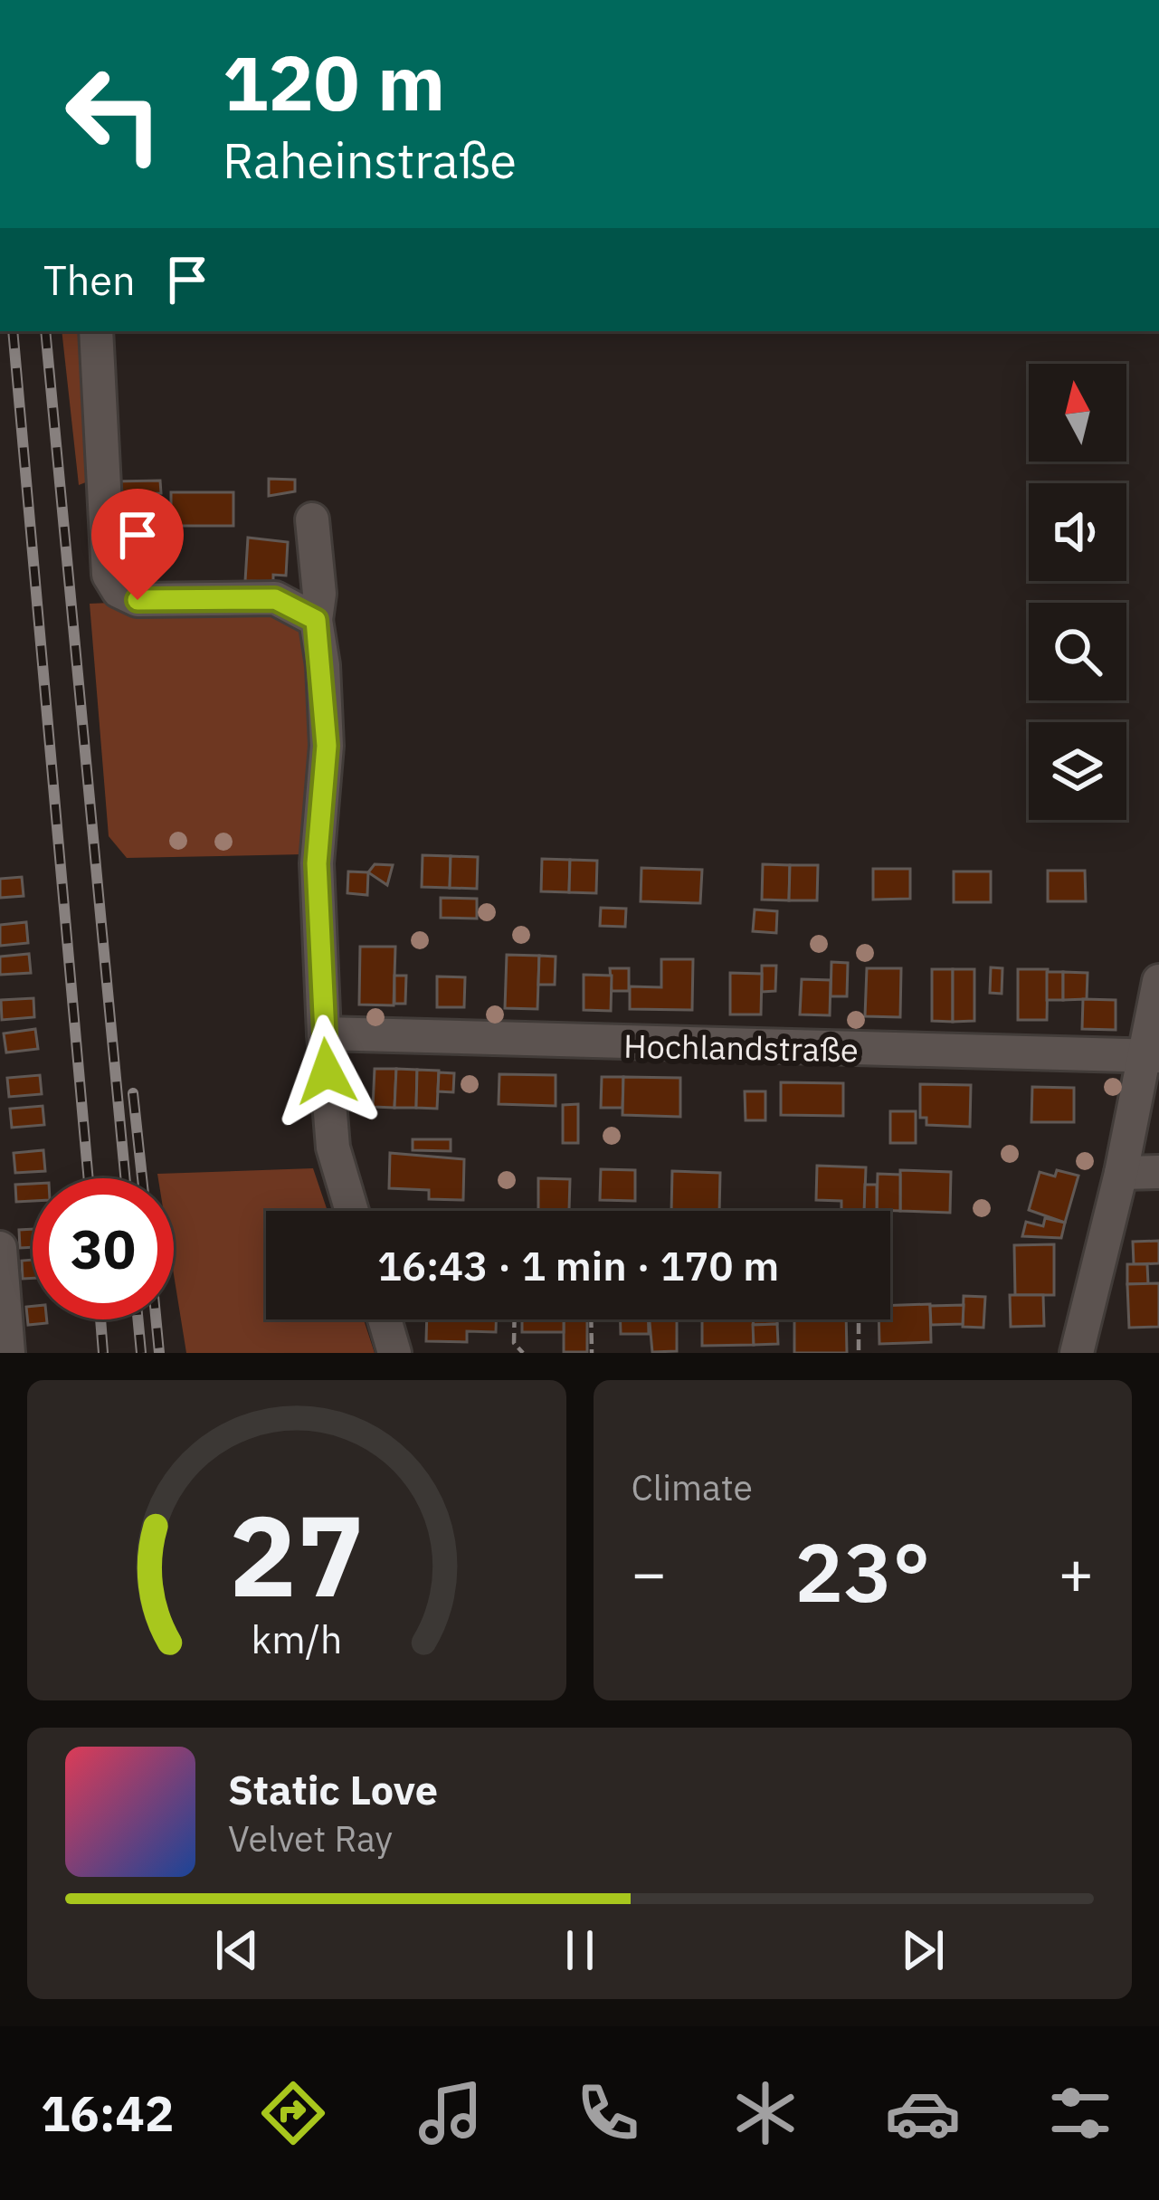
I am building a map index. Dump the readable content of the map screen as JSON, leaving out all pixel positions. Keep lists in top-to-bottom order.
{
  "streets": {
    "street": ["Hochlandstraße"]
  },
  "north": "top",
  "page": {
    "turn": ["120 m", "Raheinstraße"],
    "then": "Then",
    "limit": "30",
    "trip": "16:43 · 1 min · 170 m",
    "tile": "Climate",
    "heat": ["−", "23°", "+"],
    "song": ["Static Love", "Velvet Ray"],
    "tabs": "16:42",
    "gauge": ["27", "km/h"]
  }
}
